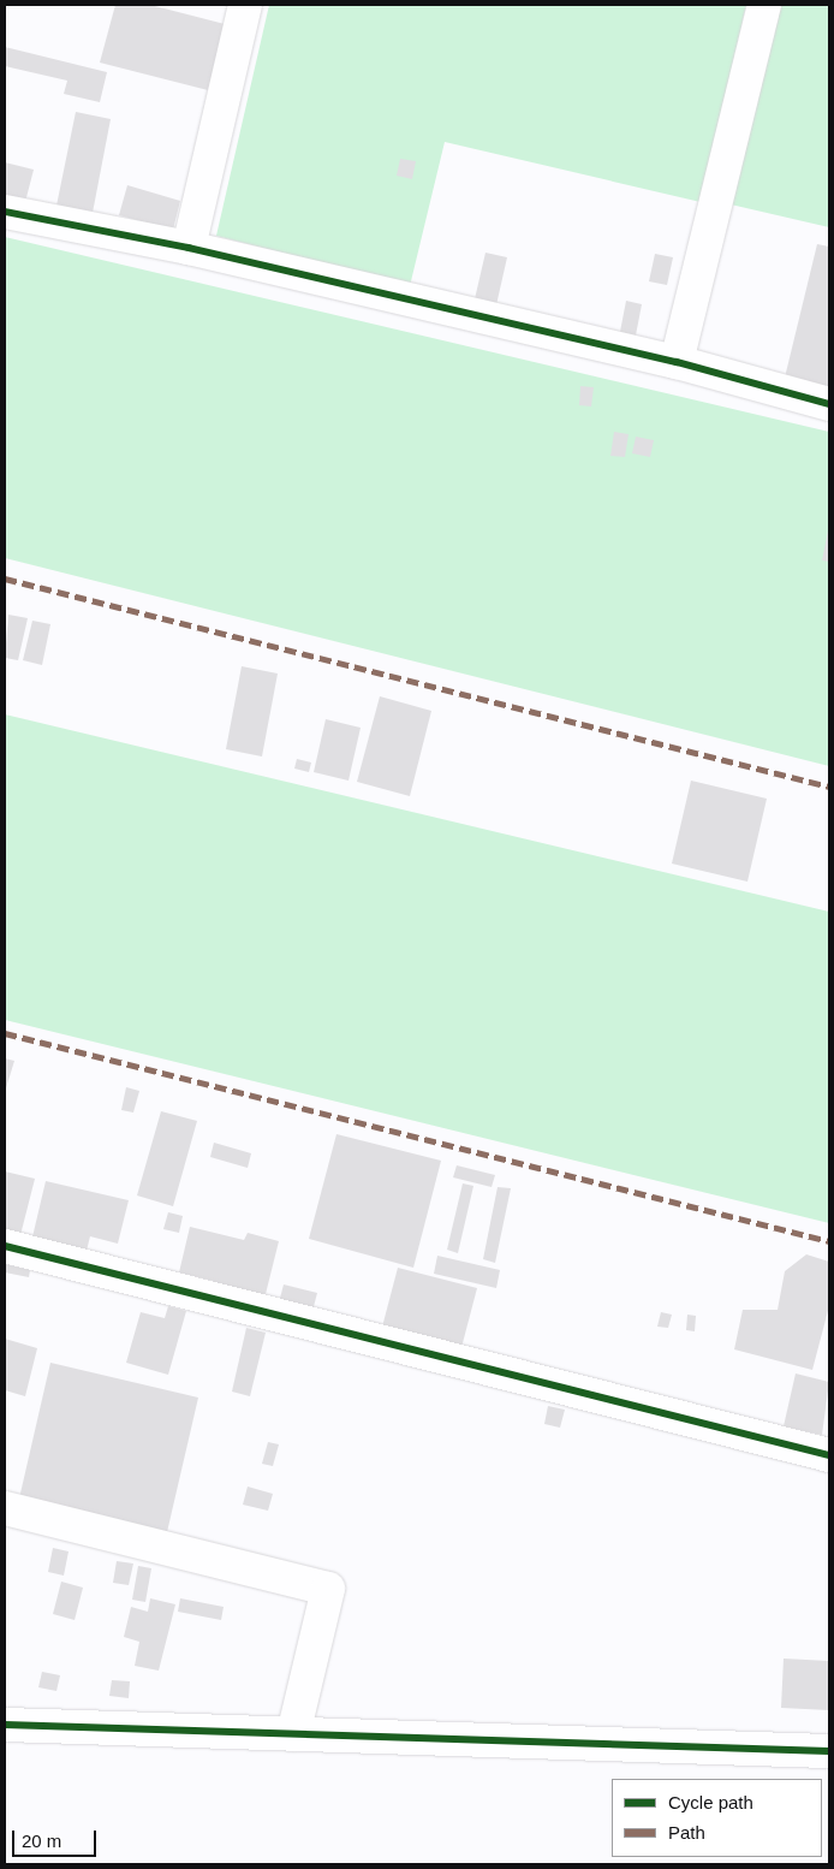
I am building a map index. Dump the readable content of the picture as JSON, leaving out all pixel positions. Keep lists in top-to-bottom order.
{
  "legend": ["Cycle path", "Path"],
  "scale_bar": "20 m"
}
